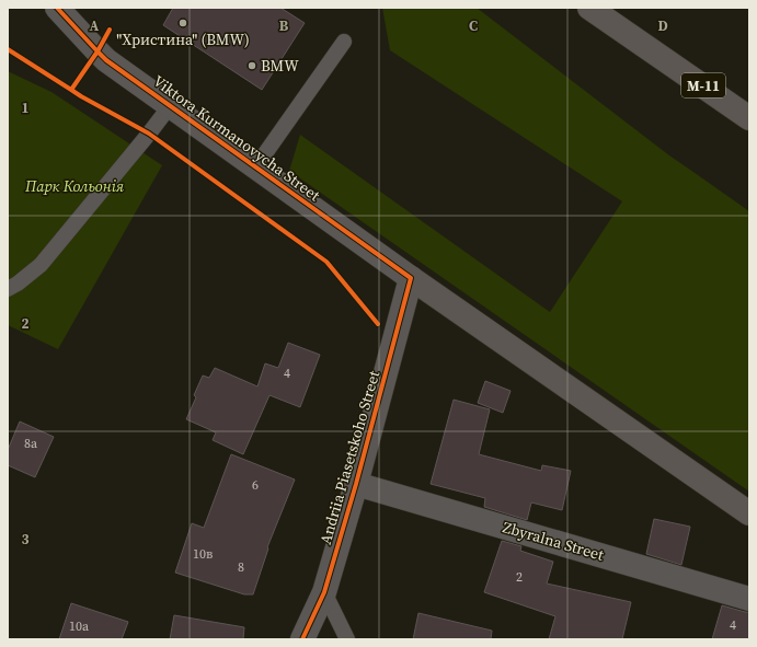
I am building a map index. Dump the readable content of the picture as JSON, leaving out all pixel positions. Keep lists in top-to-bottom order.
{
  "streets": {
    "main road": ["М-11"],
    "street": ["Viktora Kurmanovycha Street", "Andriia Piasetskoho Street", "Zbyralna Street"]
  },
  "crossings": [
    ["Viktora Kurmanovycha Street", "Andriia Piasetskoho Street"],
    ["Andriia Piasetskoho Street", "Zbyralna Street"]
  ],
  "parks": ["Парк Кольонія"],
  "places": ["\"Христина\" (BMW)", "BMW"],
  "house_numbers": [
    "4",
    "8а",
    "6",
    "10в",
    "8",
    "2",
    "4",
    "10а"
  ],
  "grid": {
    "columns": [
      "A",
      "B",
      "C",
      "D"
    ],
    "rows": ["1", "2", "3"]
  }
}
